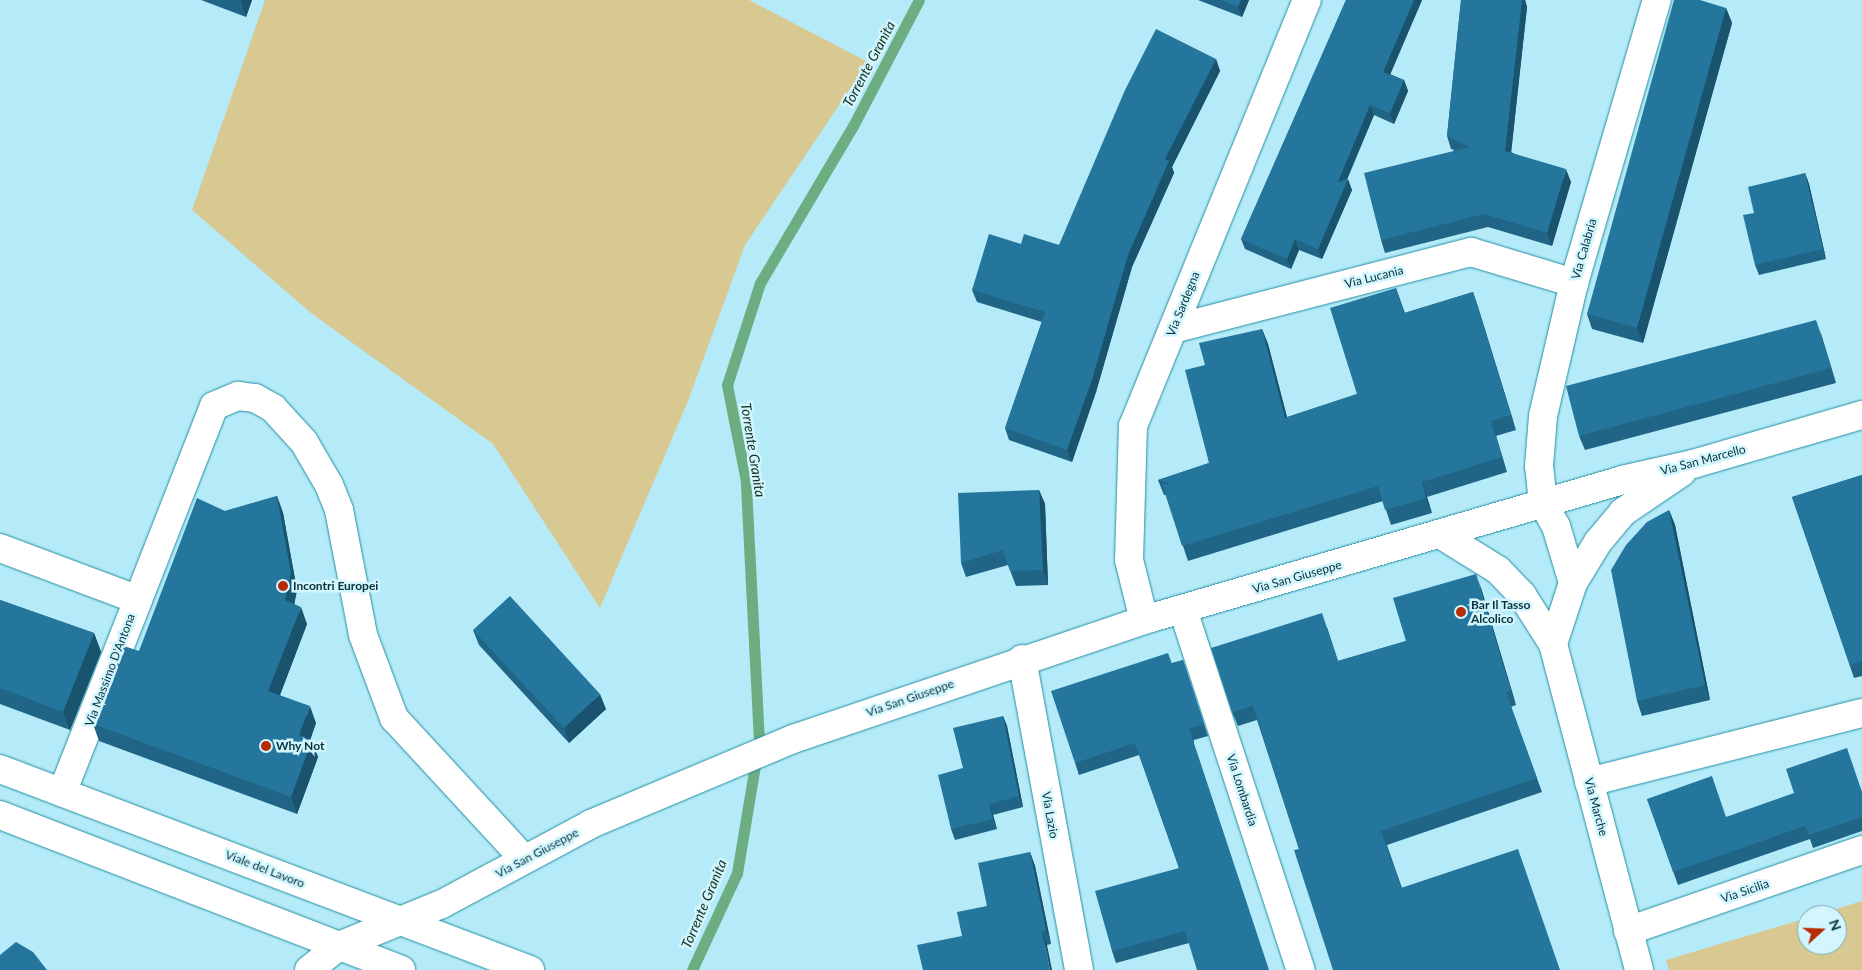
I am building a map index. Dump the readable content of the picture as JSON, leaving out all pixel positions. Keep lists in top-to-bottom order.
{
  "streets": {
    "street": [
      "Via Calabria",
      "Via Lucania",
      "Via Sardegna",
      "Via San Marcello",
      "Via San Giuseppe",
      "Via Massimo D'Antona",
      "Via Lombardia",
      "Via Marche",
      "Via Lazio",
      "Viale del Lavoro",
      "Via Sicilia"
    ]
  },
  "crossings": [
    ["Via Calabria", "Via Lucania"],
    ["Via Calabria", "Via San Marcello"],
    ["Via Calabria", "Via San Giuseppe"],
    ["Via Lucania", "Via Sardegna"],
    ["Via Sardegna", "Via San Giuseppe"],
    ["Via San Marcello", "Via San Giuseppe"],
    ["Via San Giuseppe", "Via Lombardia"],
    ["Via San Giuseppe", "Via Marche"],
    ["Via San Giuseppe", "Via Lazio"],
    ["Via San Giuseppe", "Viale del Lavoro"],
    ["Via Massimo D'Antona", "Viale del Lavoro"],
    ["Via Marche", "Via Sicilia"]
  ],
  "water": ["Torrente Granita"],
  "places": ["Incontri Europei", "Bar Il Tasso Alcolico", "Why Not"],
  "north": "right"
}
